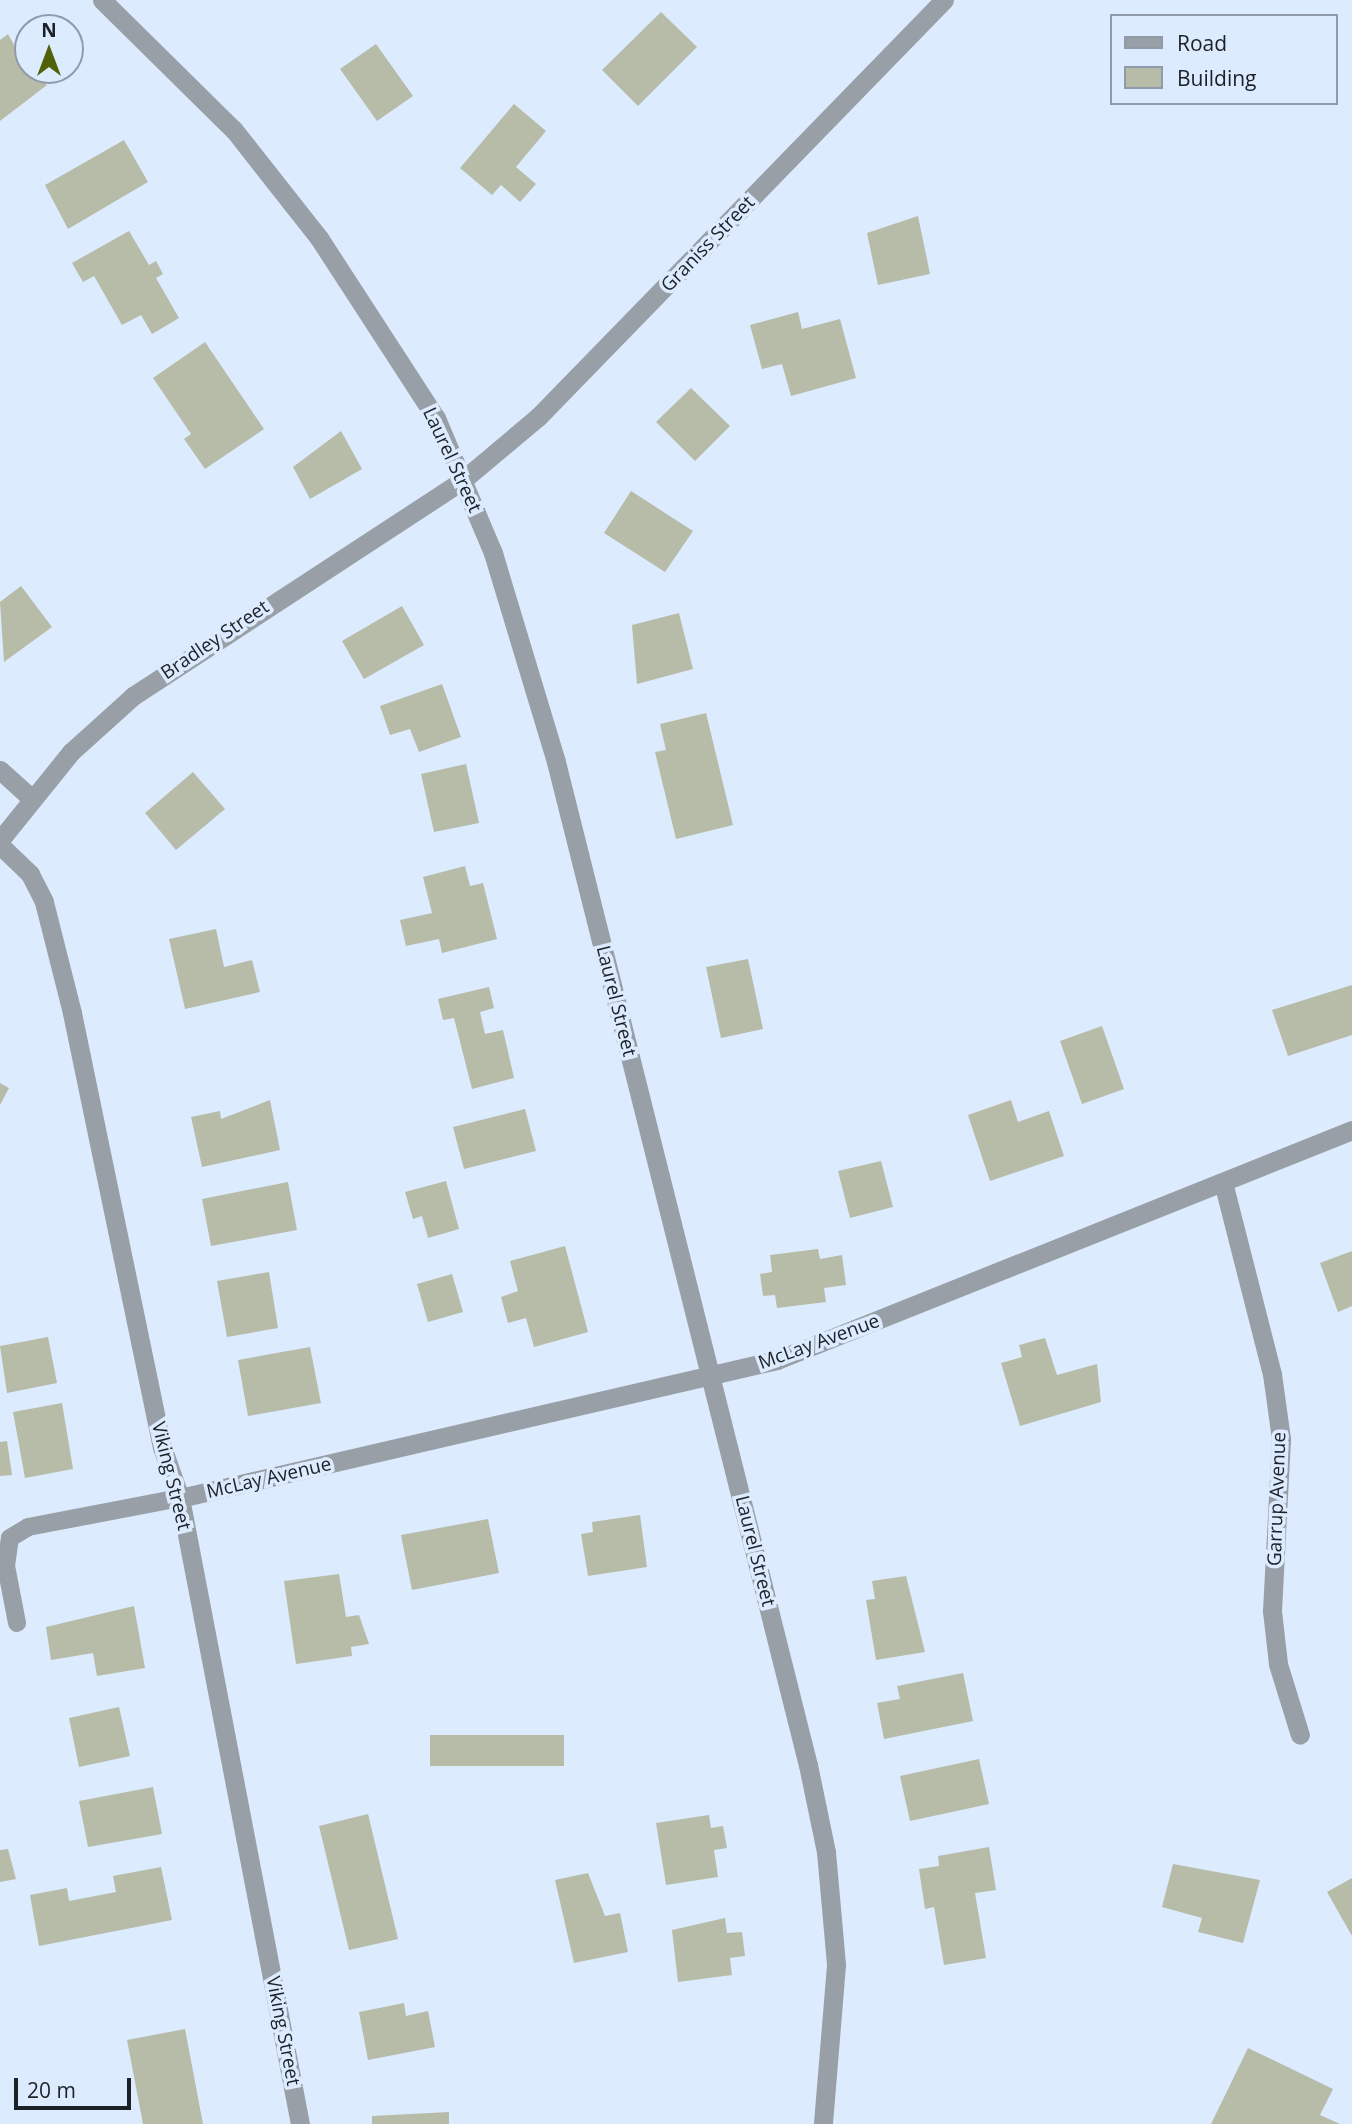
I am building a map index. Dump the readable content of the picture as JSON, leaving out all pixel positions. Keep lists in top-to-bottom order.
{
  "streets": {
    "street": [
      "Graniss Street",
      "Laurel Street",
      "Bradley Street",
      "McLay Avenue",
      "Viking Street",
      "Garrup Avenue"
    ]
  },
  "crossings": [
    ["Graniss Street", "Laurel Street"],
    ["Graniss Street", "Bradley Street"],
    ["Laurel Street", "Bradley Street"],
    ["Laurel Street", "McLay Avenue"],
    ["Bradley Street", "Viking Street"],
    ["McLay Avenue", "Viking Street"],
    ["McLay Avenue", "Garrup Avenue"]
  ],
  "legend": ["Road", "Building"],
  "scale_bar": "20 m",
  "north": "top"
}
